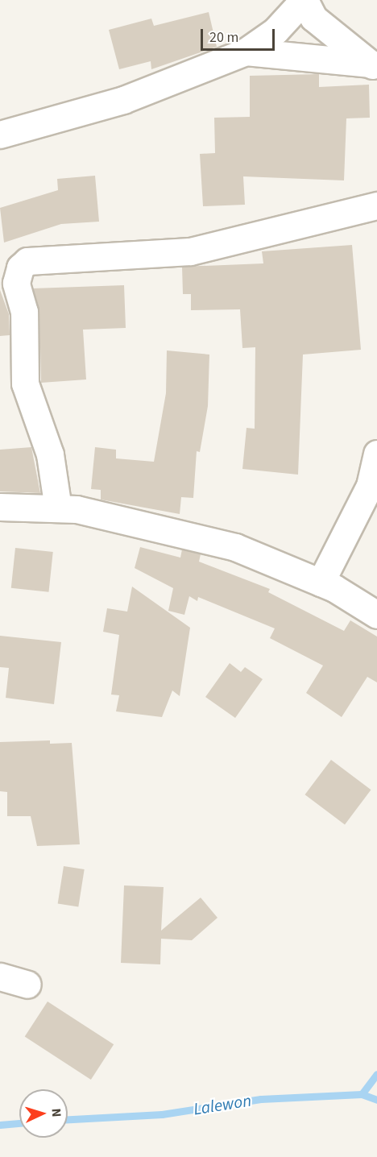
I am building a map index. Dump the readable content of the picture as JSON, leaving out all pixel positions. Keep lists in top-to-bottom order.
{
  "water": ["Lalewon"],
  "scale_bar": "20 m",
  "north": "right"
}
